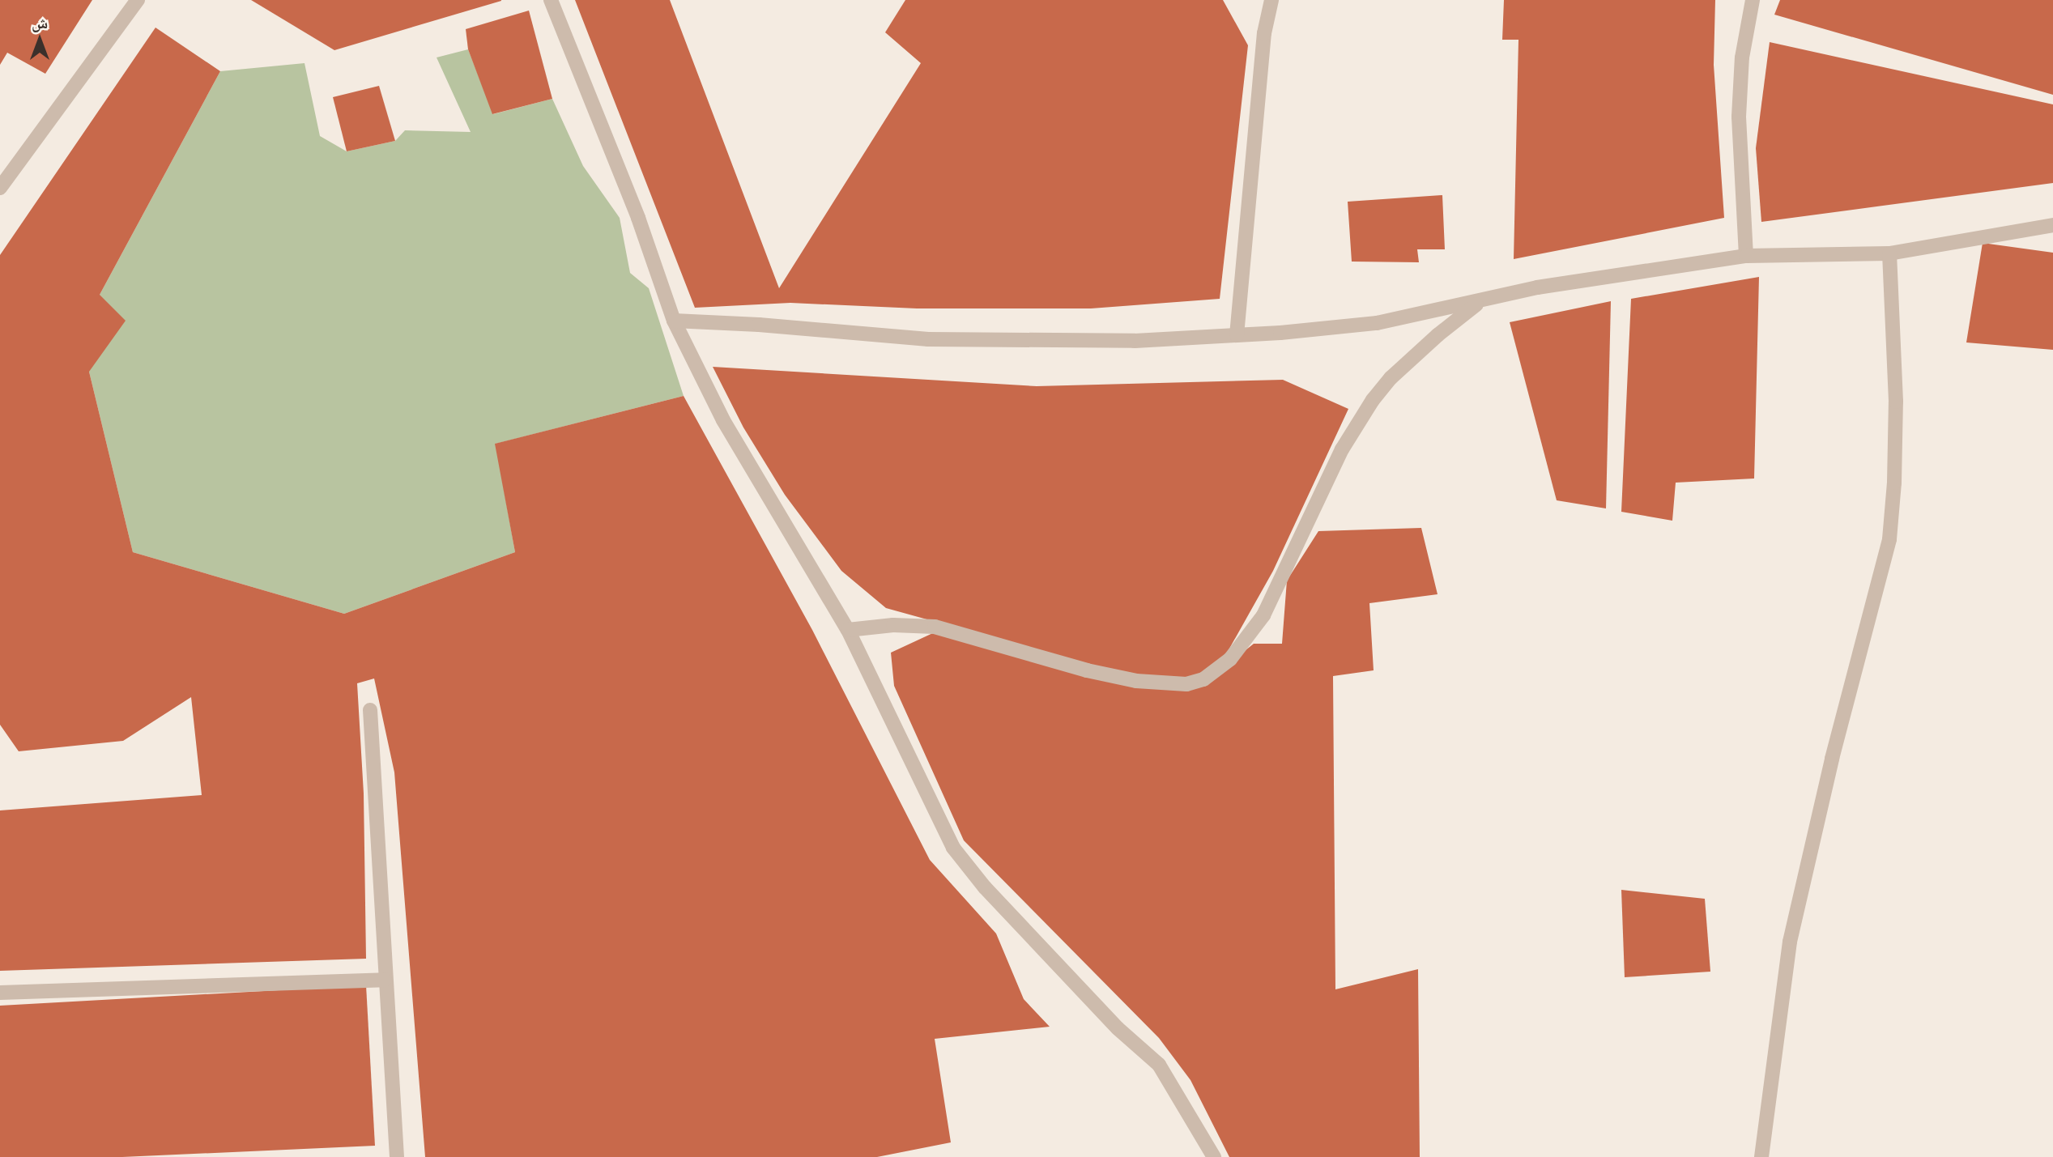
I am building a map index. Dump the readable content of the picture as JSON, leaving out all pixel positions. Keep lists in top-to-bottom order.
{
  "north": "top"
}
